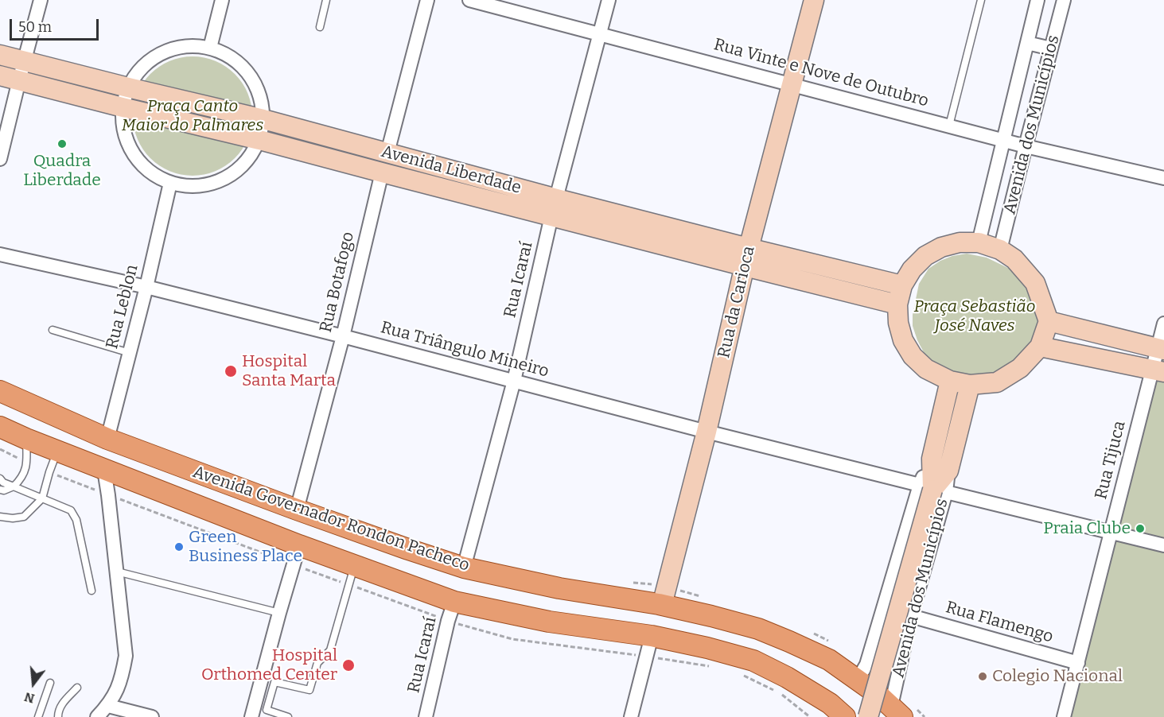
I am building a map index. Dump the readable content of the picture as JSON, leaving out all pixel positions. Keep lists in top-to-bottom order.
{
  "streets": {
    "main road": ["Avenida Governador Rondon Pacheco"],
    "street": [
      "Rua Vinte e Nove de Outubro",
      "Avenida dos Municípios",
      "Avenida Liberdade",
      "Rua Icaraí",
      "Rua Botafogo",
      "Rua da Carioca",
      "Rua Leblon",
      "Rua Triângulo Mineiro",
      "Rua Tijuca",
      "Rua Flamengo"
    ]
  },
  "crossings": [
    ["Rua Vinte e Nove de Outubro", "Avenida dos Municípios"],
    ["Rua Vinte e Nove de Outubro", "Rua Icaraí"],
    ["Rua Vinte e Nove de Outubro", "Rua da Carioca"],
    ["Avenida dos Municípios", "Avenida Liberdade"],
    ["Avenida dos Municípios", "Rua Triângulo Mineiro"],
    ["Avenida dos Municípios", "Avenida Governador Rondon Pacheco"],
    ["Avenida dos Municípios", "Rua Flamengo"],
    ["Avenida Liberdade", "Rua Icaraí"],
    ["Avenida Liberdade", "Rua Botafogo"],
    ["Avenida Liberdade", "Rua da Carioca"],
    ["Rua Icaraí", "Rua Triângulo Mineiro"],
    ["Rua Icaraí", "Avenida Governador Rondon Pacheco"],
    ["Rua Botafogo", "Rua Triângulo Mineiro"],
    ["Rua Botafogo", "Avenida Governador Rondon Pacheco"],
    ["Rua da Carioca", "Rua Triângulo Mineiro"],
    ["Rua da Carioca", "Avenida Governador Rondon Pacheco"],
    ["Rua Leblon", "Rua Triângulo Mineiro"],
    ["Rua Leblon", "Avenida Governador Rondon Pacheco"],
    ["Rua Triângulo Mineiro", "Rua Tijuca"],
    ["Rua Tijuca", "Rua Flamengo"]
  ],
  "parks": ["Praça Canto Maior do Palmares", "Praça Sebastião José Naves"],
  "places": [
    "Quadra Liberdade",
    "Hospital Santa Marta",
    "Praia Clube",
    "Green Business Place",
    "Hospital Orthomed Center",
    "Colegio Nacional"
  ],
  "scale_bar": "50 m",
  "north": "bottom"
}
